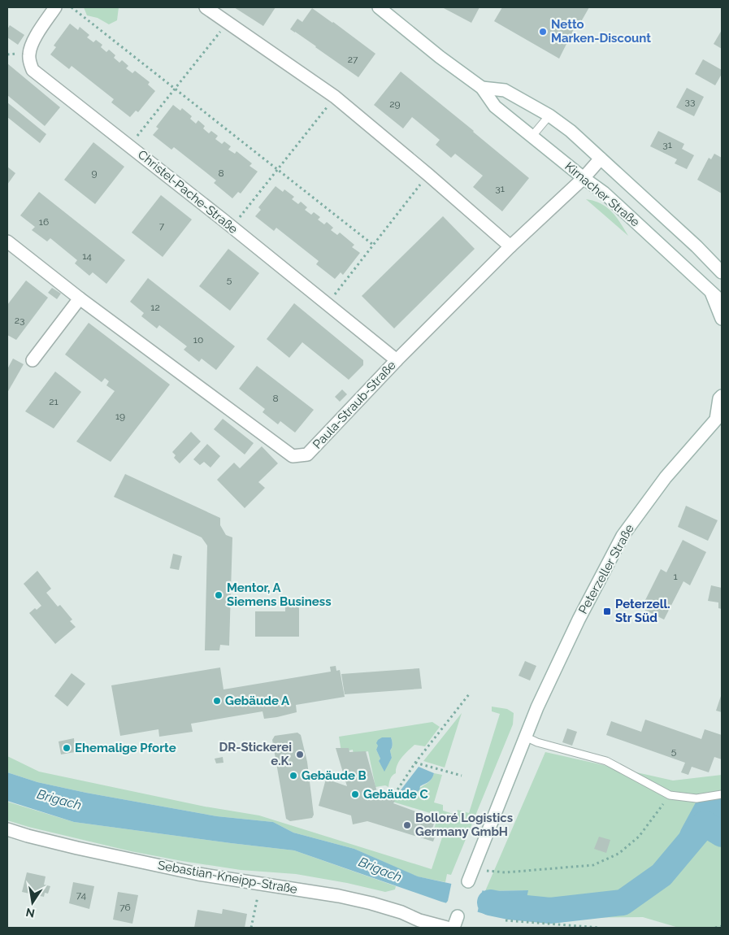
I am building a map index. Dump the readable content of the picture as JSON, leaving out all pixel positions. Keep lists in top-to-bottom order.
{
  "streets": {
    "street": [
      "Christel-Pache-Straße",
      "Kirnacher Straße",
      "Paula-Straub-Straße",
      "Peterzeller Straße",
      "Sebastian-Kneipp-Straße"
    ]
  },
  "crossings": [
    ["Christel-Pache-Straße", "Paula-Straub-Straße"],
    ["Kirnacher Straße", "Paula-Straub-Straße"]
  ],
  "water": ["Brigach"],
  "places": {
    "other": [
      "Netto Marken-Discount",
      "Mentor, A Siemens Business",
      "Gebäude A",
      "Ehemalige Pforte",
      "DR-Stickerei e.K.",
      "Gebäude B",
      "Gebäude C",
      "Bolloré Logistics Germany GmbH"
    ],
    "transit": ["Peterzell. Str Süd"]
  },
  "house_numbers": [
    "27",
    "33",
    "29",
    "31",
    "9",
    "8",
    "31",
    "16",
    "7",
    "14",
    "5",
    "12",
    "23",
    "10",
    "8",
    "21",
    "19",
    "1",
    "5",
    "74",
    "76"
  ],
  "north": "bottom"
}
